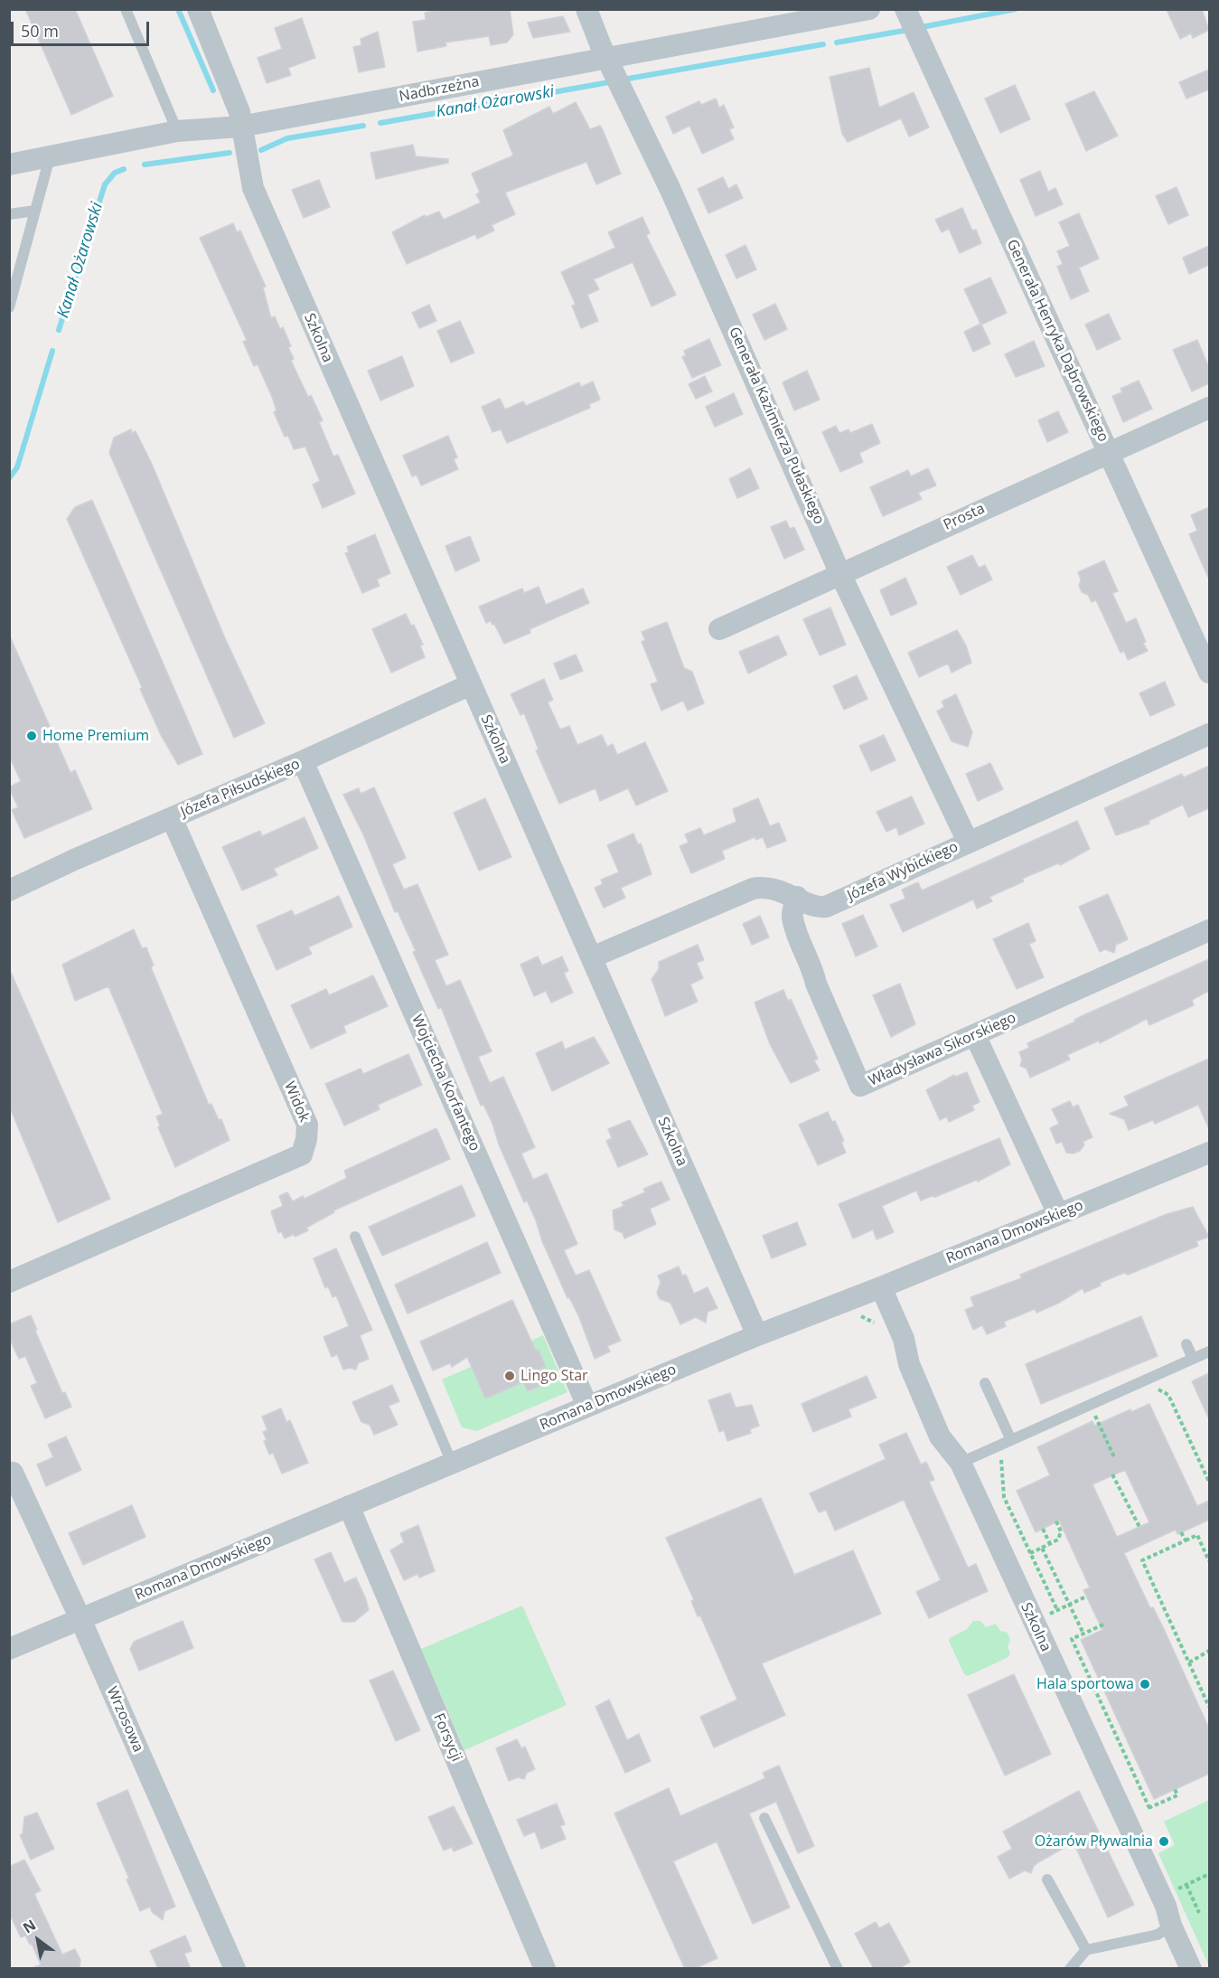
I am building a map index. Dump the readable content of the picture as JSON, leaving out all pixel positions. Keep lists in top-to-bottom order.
{
  "streets": {
    "street": [
      "Nadbrzeżna",
      "Szkolna",
      "Generała Henryka Dąbrowskiego",
      "Generała Kazimierza Pułaskiego",
      "Prosta",
      "Józefa Piłsudskiego",
      "Józefa Wybickiego",
      "Władysława Sikorskiego",
      "Wojciecha Korfantego",
      "Widok",
      "Romana Dmowskiego",
      "Wrzosowa",
      "Forsycji"
    ]
  },
  "crossings": [
    ["Nadbrzeżna", "Szkolna"],
    ["Nadbrzeżna", "Generała Kazimierza Pułaskiego"],
    ["Szkolna", "Józefa Piłsudskiego"],
    ["Szkolna", "Józefa Wybickiego"],
    ["Szkolna", "Romana Dmowskiego"],
    ["Generała Henryka Dąbrowskiego", "Prosta"],
    ["Generała Kazimierza Pułaskiego", "Prosta"],
    ["Generała Kazimierza Pułaskiego", "Józefa Wybickiego"],
    ["Józefa Piłsudskiego", "Wojciecha Korfantego"],
    ["Józefa Piłsudskiego", "Widok"],
    ["Józefa Wybickiego", "Władysława Sikorskiego"],
    ["Wojciecha Korfantego", "Romana Dmowskiego"],
    ["Romana Dmowskiego", "Wrzosowa"],
    ["Romana Dmowskiego", "Forsycji"]
  ],
  "water": ["Kanał Ożarowski"],
  "places": [
    "Home Premium",
    "Lingo Star",
    "Hala sportowa",
    "Ożarów Pływalnia"
  ],
  "scale_bar": "50 m",
  "north": "top left"
}
